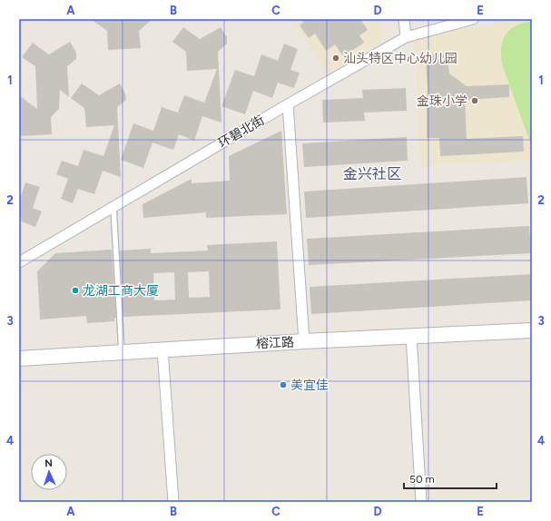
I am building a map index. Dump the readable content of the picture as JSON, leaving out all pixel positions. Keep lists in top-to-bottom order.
{
  "streets": {
    "street": ["环碧北街", "榕江路"]
  },
  "districts": ["金兴社区"],
  "places": [
    "汕头特区中心幼儿园",
    "金珠小学",
    "龙湖工商大厦",
    "美宜佳"
  ],
  "scale_bar": "50 m",
  "north": "top",
  "grid": {
    "columns": [
      "A",
      "B",
      "C",
      "D",
      "E"
    ],
    "rows": [
      "1",
      "2",
      "3",
      "4"
    ]
  }
}
